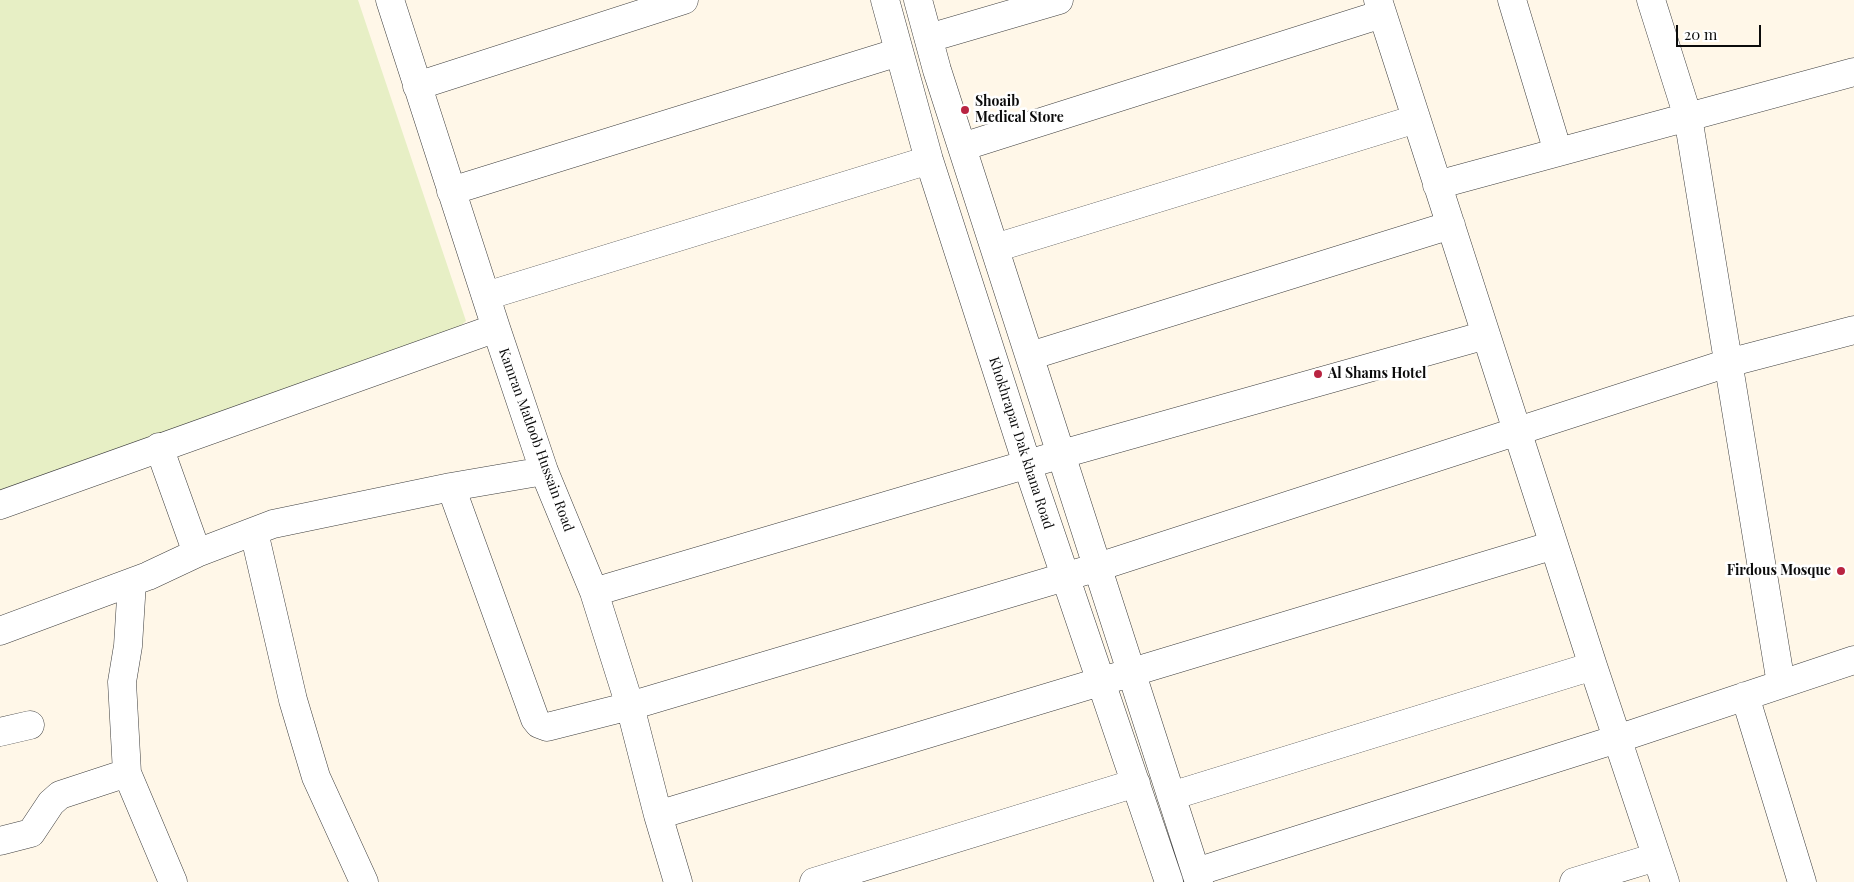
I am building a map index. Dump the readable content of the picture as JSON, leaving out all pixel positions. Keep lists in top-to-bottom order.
{
  "streets": {
    "street": ["Kamran Matloob Hussain Road", "Khokhrapar Dak khana Road"]
  },
  "places": ["Shoaib Medical Store", "Al Shams Hotel", "Firdous Mosque"],
  "scale_bar": "20 m"
}
